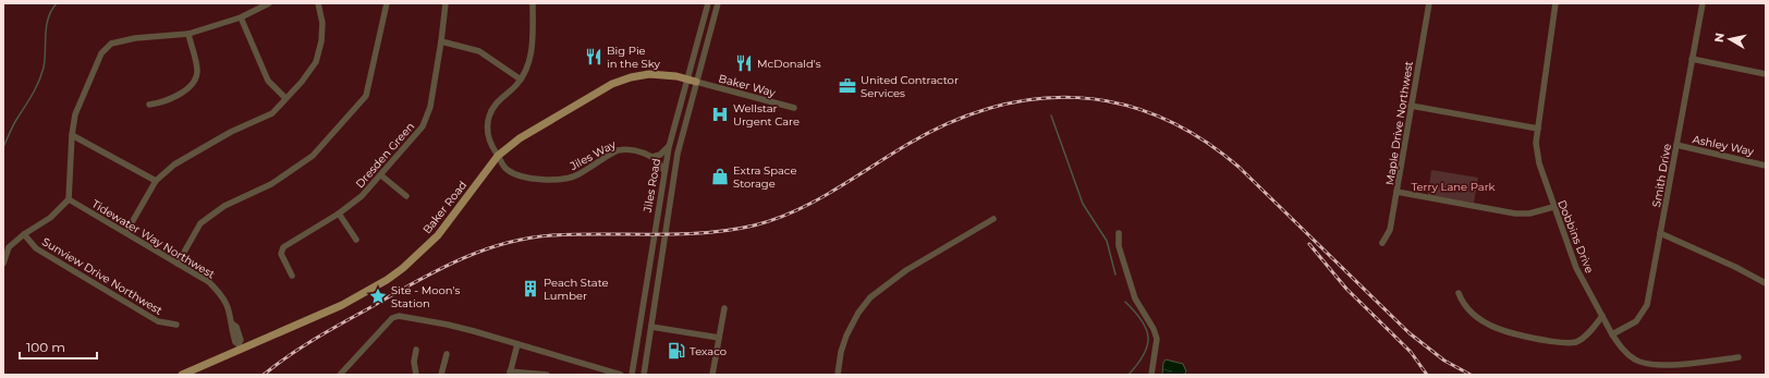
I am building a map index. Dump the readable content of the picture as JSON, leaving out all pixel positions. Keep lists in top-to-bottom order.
{
  "streets": {
    "main road": ["Baker Road"],
    "street": [
      "Baker Way",
      "Maple Drive Northwest",
      "Ashley Way",
      "Dresden Green",
      "Jiles Way",
      "Smith Drive",
      "Jiles Road",
      "Dobbins Drive",
      "Tidewater Way Northwest",
      "Sunview Drive Northwest"
    ]
  },
  "crossings": [
    ["Baker Way", "Jiles Road"],
    ["Baker Way", "Baker Road"],
    ["Ashley Way", "Smith Drive"],
    ["Jiles Way", "Baker Road"],
    ["Smith Drive", "Dobbins Drive"],
    ["Jiles Road", "Baker Road"],
    ["Baker Road", "Tidewater Way Northwest"]
  ],
  "parks": ["Terry Lane Park"],
  "places": {
    "restaurant": ["Big Pie in the Sky", "McDonald's"],
    "office": ["United Contractor Services"],
    "hospital": ["Wellstar Urgent Care"],
    "shop": ["Extra Space Storage"],
    "building": ["Peach State Lumber"],
    "place": ["Site - Moon's Station"],
    "fuel station": ["Texaco"]
  },
  "scale_bar": "100 m",
  "north": "left"
}
